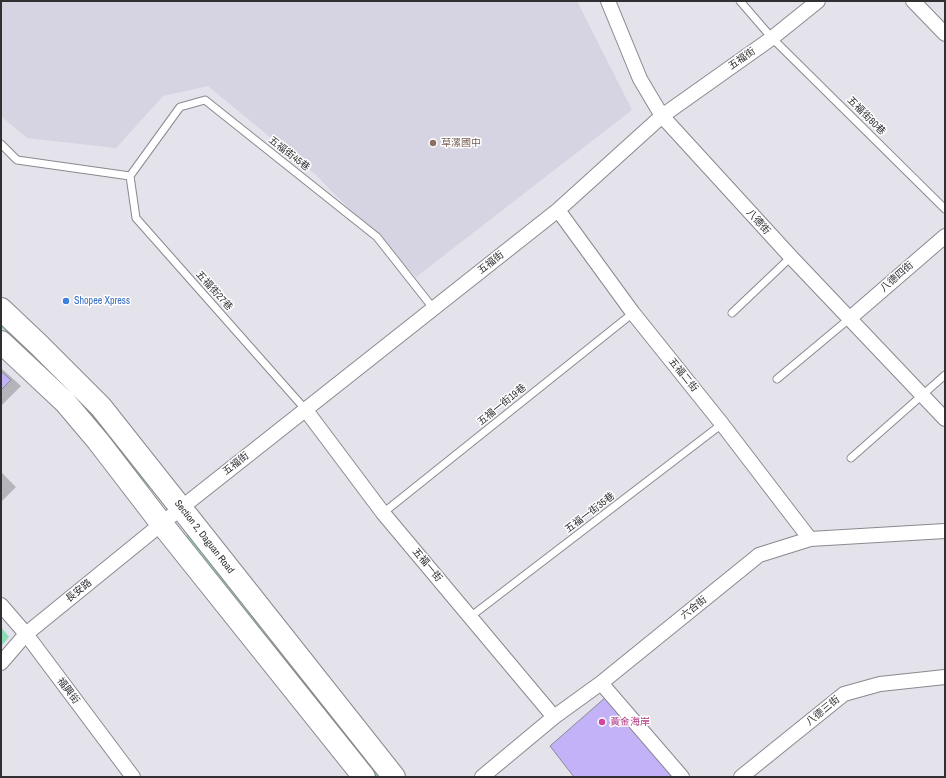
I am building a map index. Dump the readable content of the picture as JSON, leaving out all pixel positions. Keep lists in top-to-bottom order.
{
  "streets": {
    "main road": ["Section 2, Daguan Road"],
    "street": [
      "五福街",
      "八德街",
      "八德四街",
      "五福二街",
      "五福一街",
      "長安路",
      "六合街",
      "福興街",
      "八德三街"
    ],
    "lane": [
      "五福街80巷",
      "五福街45巷",
      "五福街27巷",
      "五福一街19巷",
      "五福一街35巷"
    ]
  },
  "crossings": [
    ["五福街", "五福街80巷"],
    ["五福街", "五福街45巷"],
    ["五福街", "八德街"],
    ["五福街", "五福街27巷"],
    ["五福街", "五福二街"],
    ["五福街", "Section 2, Daguan Road"],
    ["五福街", "五福一街"],
    ["五福街", "長安路"],
    ["五福街45巷", "五福街27巷"],
    ["八德街", "八德四街"],
    ["五福街27巷", "五福一街"],
    ["五福二街", "五福一街19巷"],
    ["五福二街", "五福一街35巷"],
    ["五福二街", "六合街"],
    ["五福一街19巷", "五福一街"],
    ["五福一街35巷", "五福一街"],
    ["五福一街", "六合街"],
    ["長安路", "福興街"]
  ],
  "places": ["草漯國中", "Shopee Xpress", "黃金海岸"]
}
